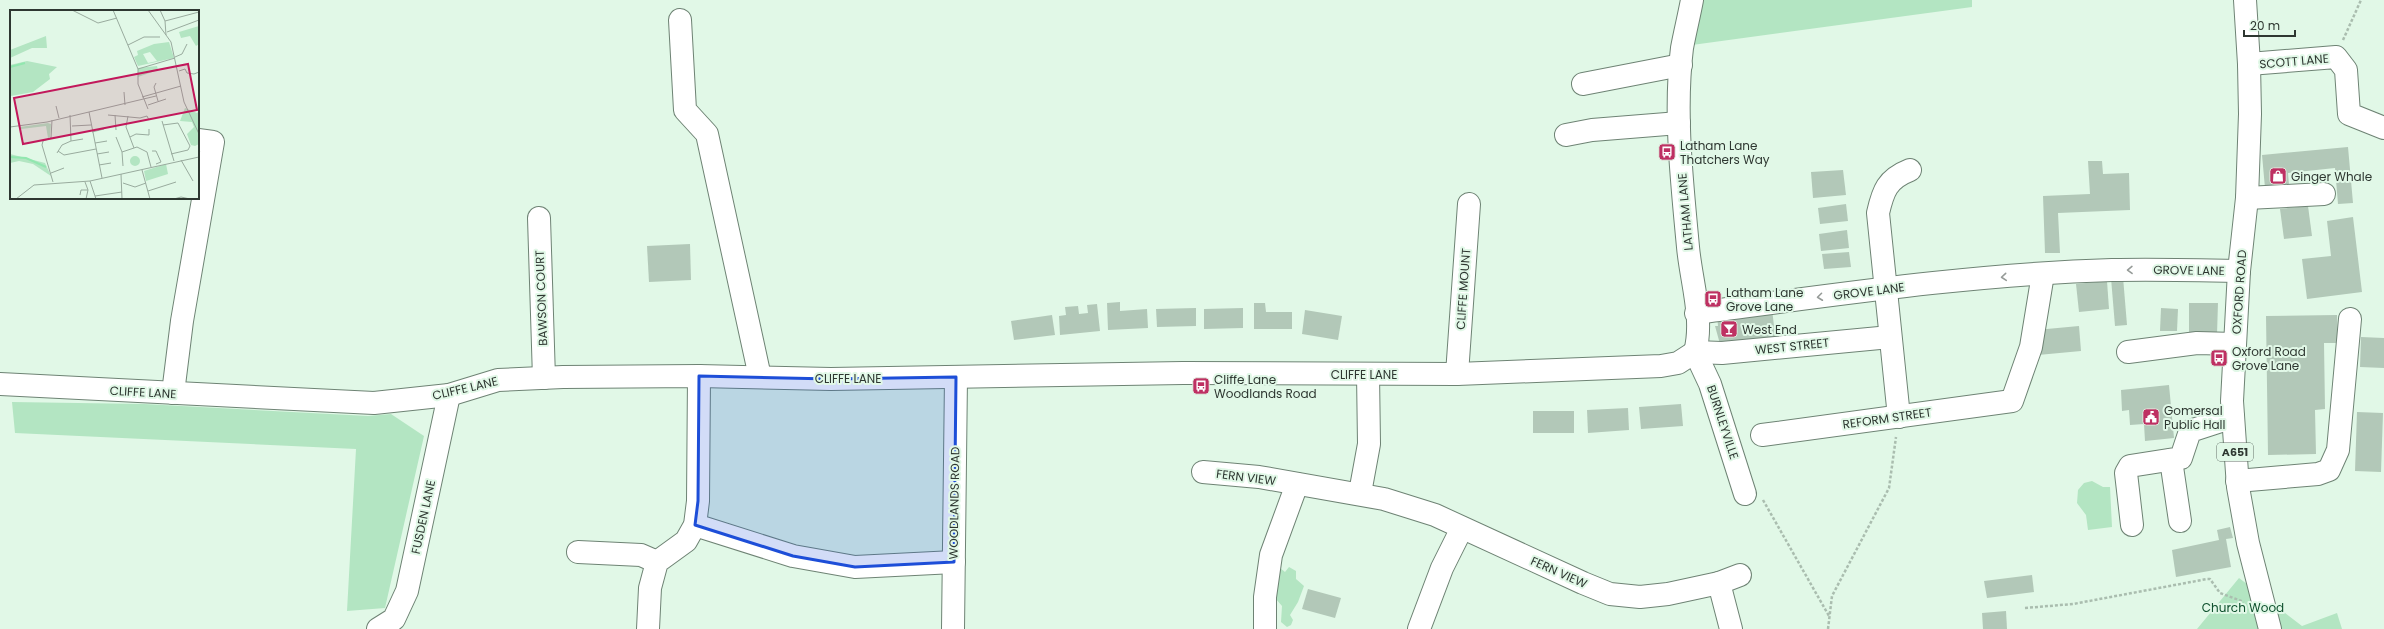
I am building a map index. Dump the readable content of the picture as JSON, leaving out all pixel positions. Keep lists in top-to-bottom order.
{
  "streets": {
    "street": [
      "SCOTT LANE",
      "LATHAM LANE",
      "GROVE LANE",
      "CLIFFE MOUNT",
      "OXFORD ROAD",
      "BAWSON COURT",
      "WEST STREET",
      "CLIFFE LANE",
      "REFORM STREET",
      "BURNLEYVILLE",
      "A651",
      "FERN VIEW",
      "WOODLANDS ROAD",
      "FUSDEN LANE"
    ]
  },
  "crossings": [
    ["SCOTT LANE", "OXFORD ROAD"],
    ["LATHAM LANE", "GROVE LANE"],
    ["LATHAM LANE", "WEST STREET"],
    ["LATHAM LANE", "CLIFFE LANE"],
    ["LATHAM LANE", "BURNLEYVILLE"],
    ["GROVE LANE", "OXFORD ROAD"],
    ["GROVE LANE", "REFORM STREET"],
    ["CLIFFE MOUNT", "CLIFFE LANE"],
    ["BAWSON COURT", "CLIFFE LANE"],
    ["WEST STREET", "CLIFFE LANE"],
    ["WEST STREET", "BURNLEYVILLE"],
    ["CLIFFE LANE", "BURNLEYVILLE"],
    ["CLIFFE LANE", "WOODLANDS ROAD"],
    ["CLIFFE LANE", "FUSDEN LANE"]
  ],
  "one_way": ["GROVE LANE"],
  "parks": ["Church Wood"],
  "places": {
    "bus stop": [
      "Latham Lane Thatchers Way",
      "Latham Lane Grove Lane",
      "Oxford Road Grove Lane",
      "Cliffe Lane Woodlands Road"
    ],
    "shop": ["Ginger Whale"],
    "bar": ["West End"],
    "public building": ["Gomersal Public Hall"]
  },
  "scale_bar": "20 m"
}
